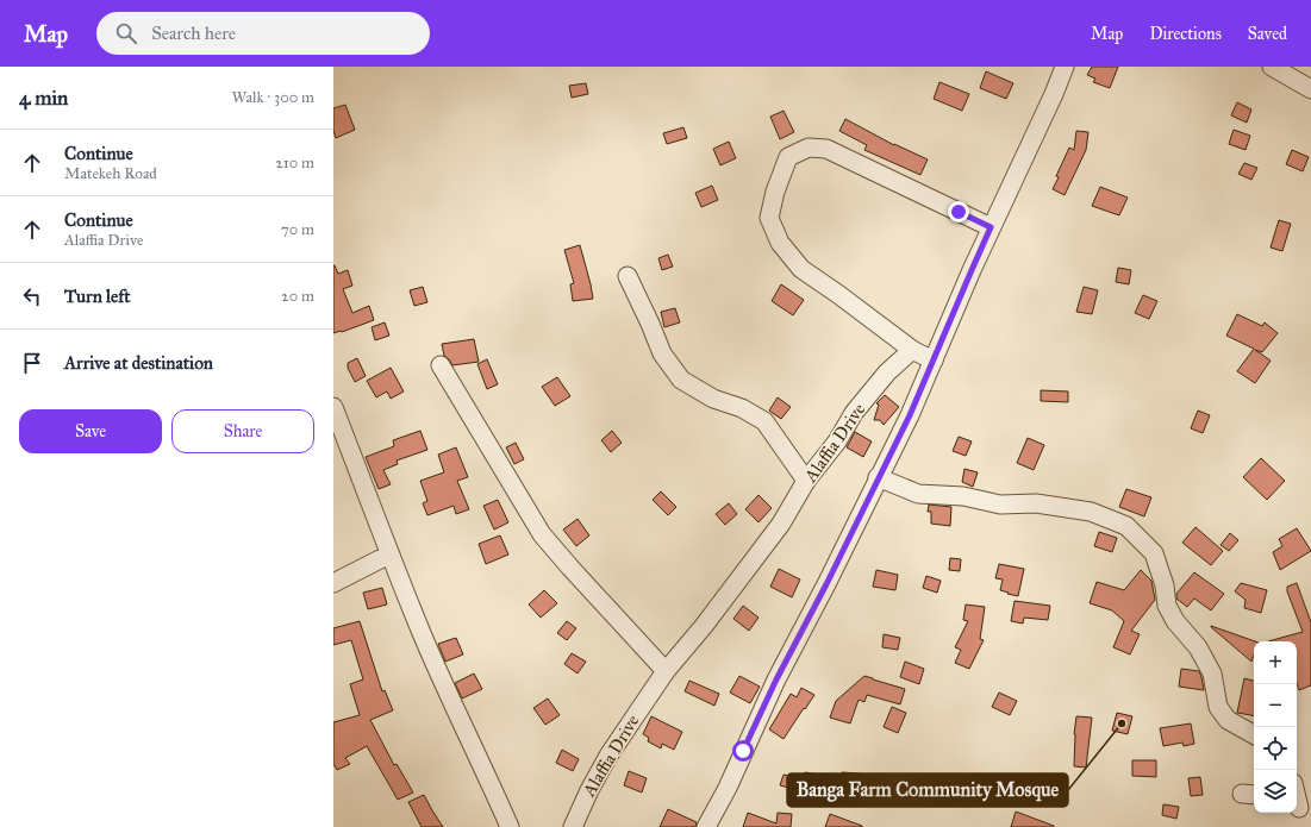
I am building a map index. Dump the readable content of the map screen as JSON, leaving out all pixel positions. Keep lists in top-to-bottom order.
{
  "streets": {
    "street": ["Alaffia Drive"]
  },
  "places": ["Banga Farm Community Mosque"],
  "page": {
    "header": "Map",
    "search": "Search here",
    "nav": ["Map", "Directions", "Saved"],
    "heading": ["4 min", "Walk · 300 m"],
    "list": [
      ["Continue", "Matekeh Road", "210 m"],
      ["Continue", "Alaffia Drive", "70 m"],
      ["Turn left", "20 m"],
      "Arrive at destination"
    ],
    "buttons": ["Save", "Share"],
    "map_buttons": ["+", "−"]
  }
}
